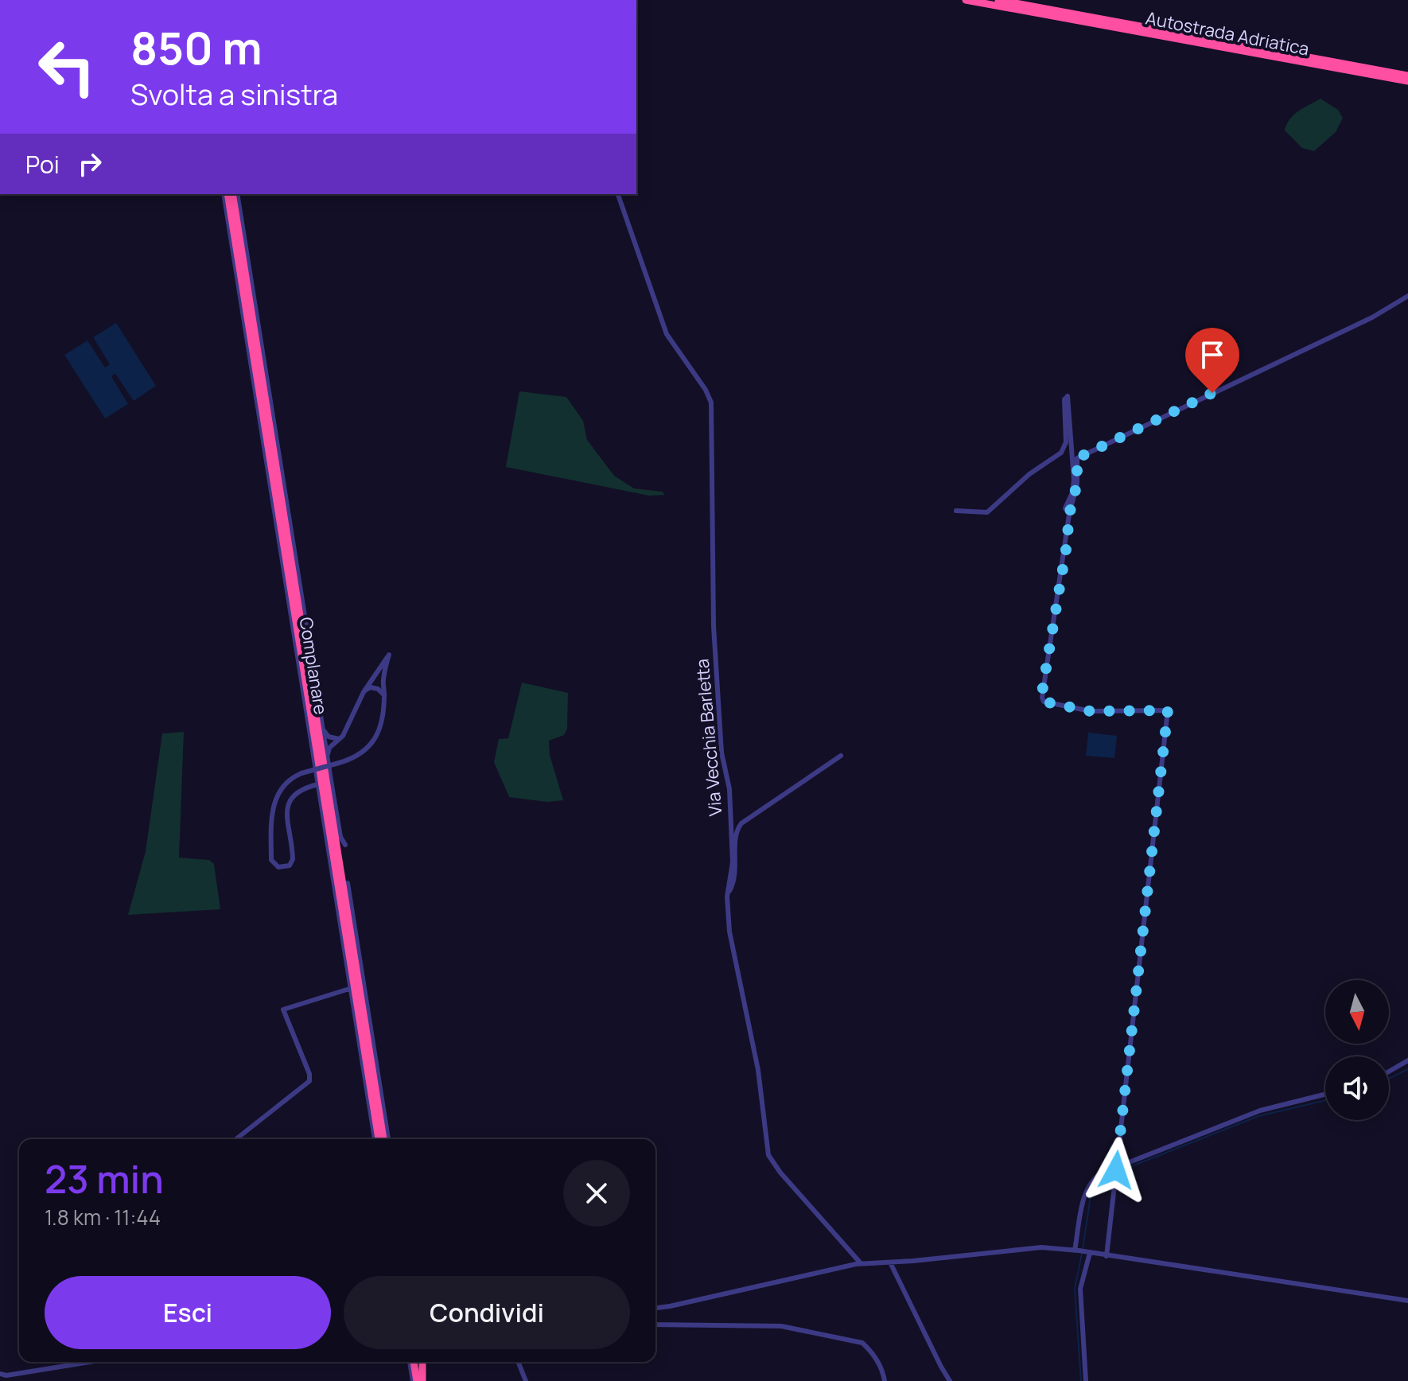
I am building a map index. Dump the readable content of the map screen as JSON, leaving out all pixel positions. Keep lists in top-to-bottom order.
{
  "streets": {
    "highway": ["Autostrada Adriatica"],
    "street": ["Complanare", "Via Vecchia Barletta"]
  },
  "north": "bottom",
  "page": {
    "turn": ["850 m", "Svolta a sinistra"],
    "then": "Poi",
    "heading": ["23 min", "1.8 km · 11:44"],
    "buttons": ["Esci", "Condividi"]
  }
}
